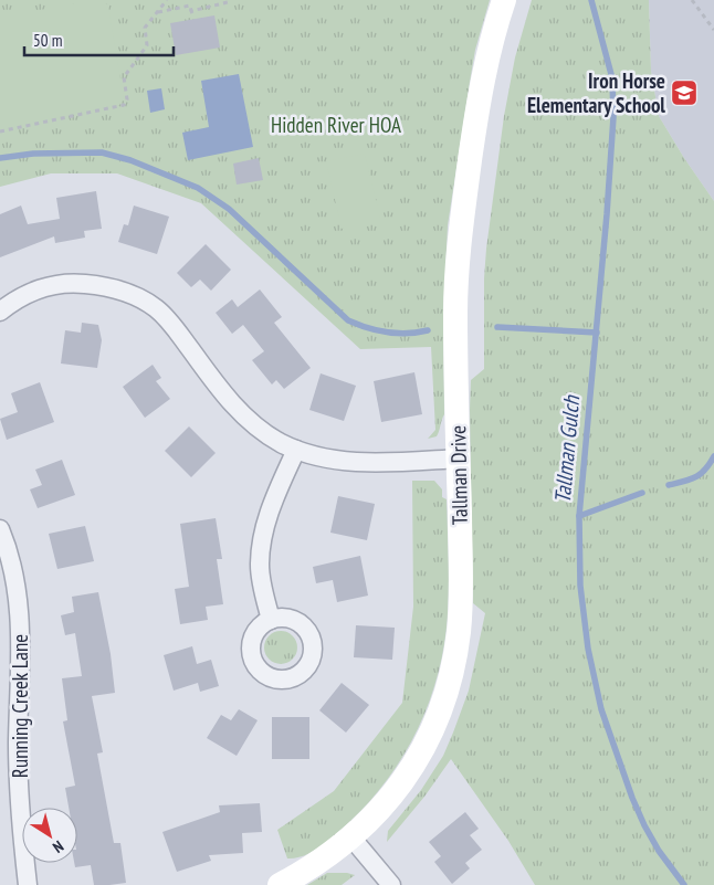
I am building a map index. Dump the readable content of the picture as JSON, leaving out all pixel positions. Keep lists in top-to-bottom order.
{
  "streets": {
    "street": ["Tallman Drive", "Running Creek Lane"]
  },
  "water": ["Tallman Gulch"],
  "parks": ["Hidden River HOA"],
  "places": {
    "school or university": ["Iron Horse Elementary School"]
  },
  "scale_bar": "50 m",
  "north": "bottom right"
}
